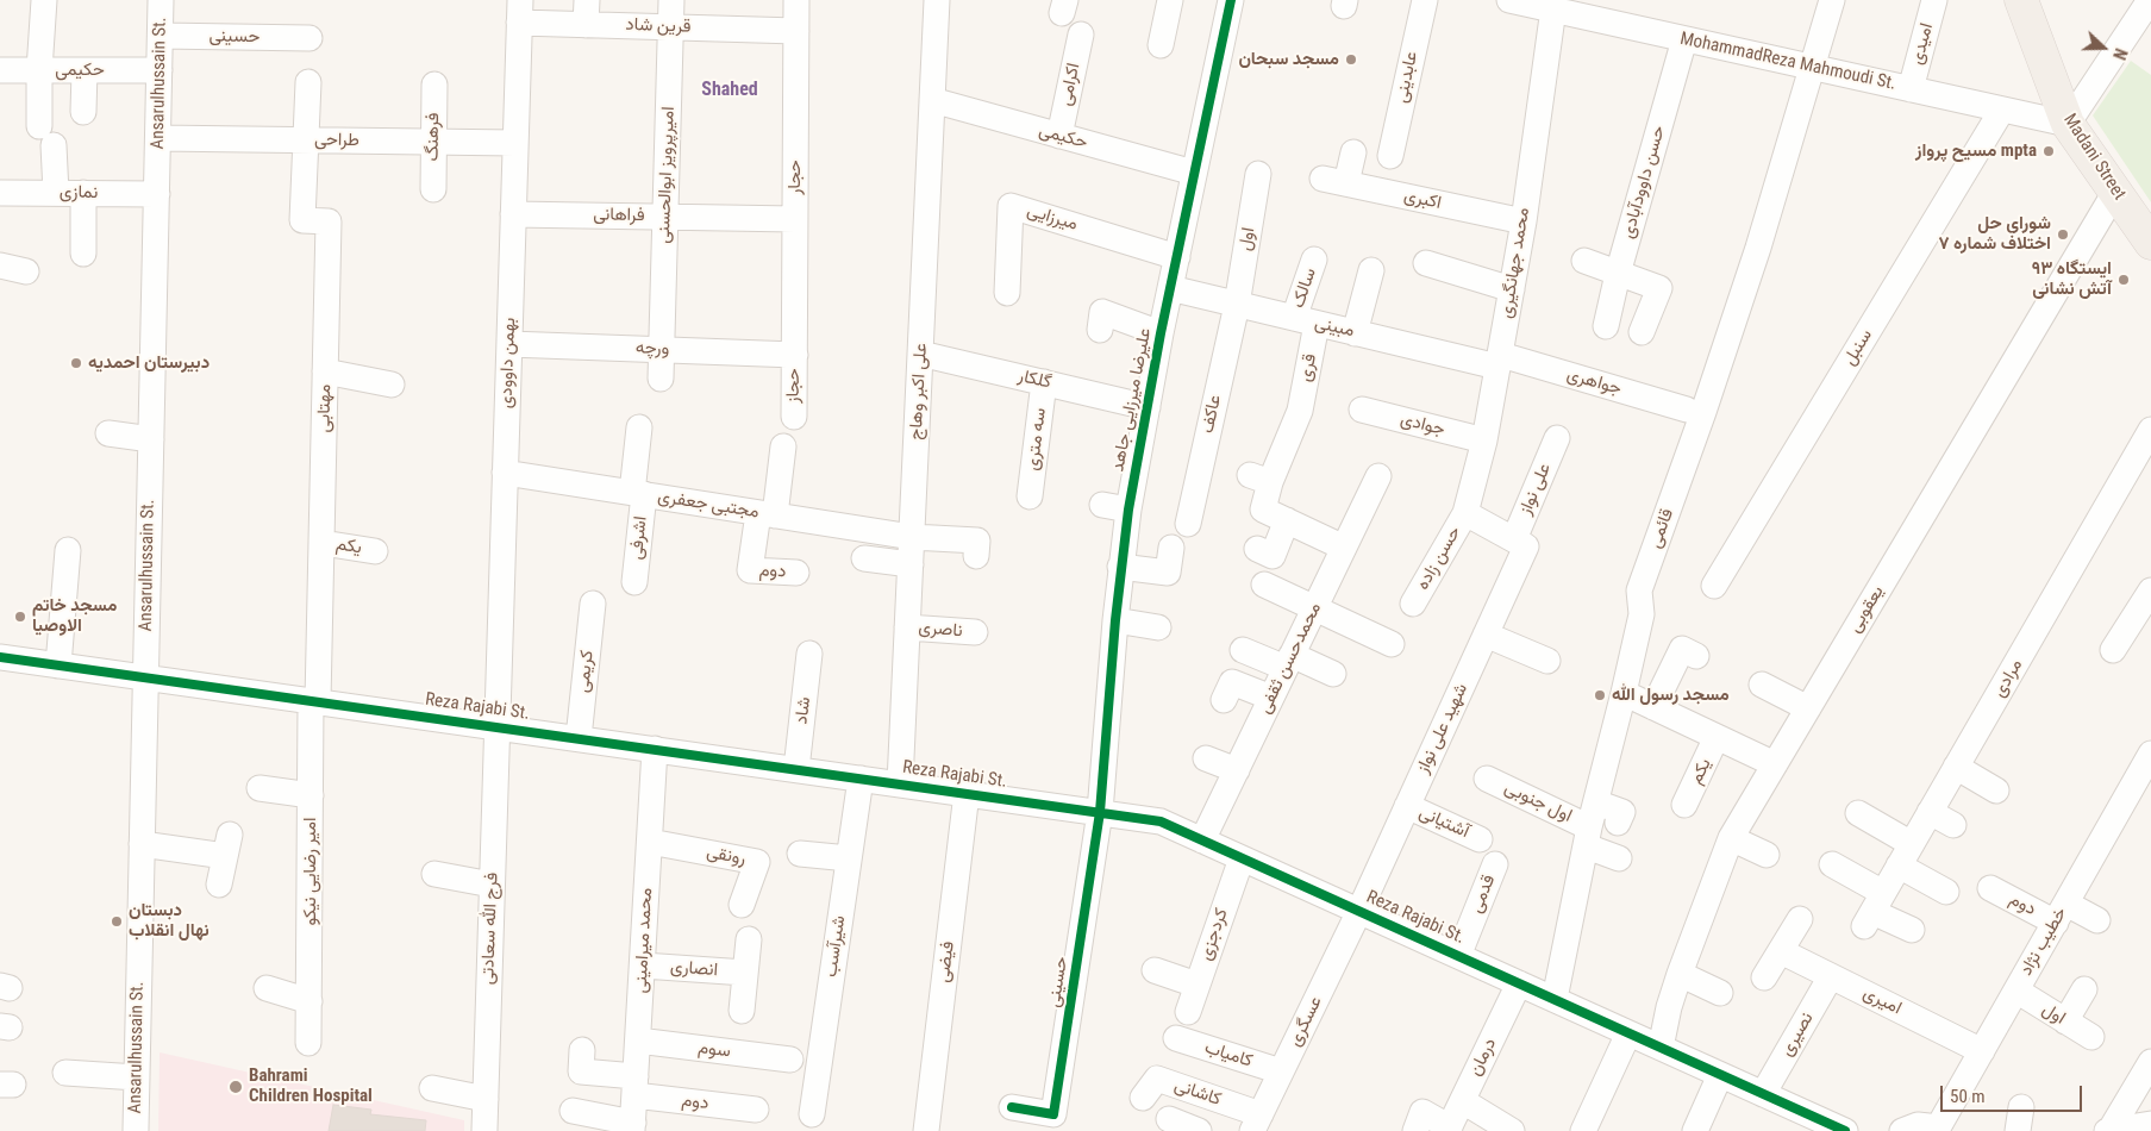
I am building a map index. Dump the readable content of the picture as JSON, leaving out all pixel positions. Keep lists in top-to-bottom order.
{
  "streets": {
    "main road": ["Madani Street"],
    "street": [
      "قرین شاد",
      "حسینی",
      "امیدی",
      "MohammadReza Mahmoudi St.",
      "حکیمی",
      "عابدینی",
      "Ansarulhussain St.",
      "اکرامی",
      "فرهنگ",
      "طراحی",
      "امیرپرویز ابوالحسنی",
      "حجار",
      "حسن داوودآبادی",
      "نمازی",
      "اکبری",
      "فراهانی",
      "میرزایی",
      "اول",
      "محمد جهانگیری",
      "سالک",
      "مبینی",
      "سنبل",
      "ورچه",
      "بهمن داوودی",
      "قری",
      "گلکار",
      "جواهری",
      "حجاز",
      "علی اکبر وهاج",
      "علیرضا میرزایی جاهد",
      "مهتابی",
      "عاکف",
      "جوادی",
      "سه متری",
      "علی نواز",
      "مجتبی جعفری",
      "قائمی",
      "اشرفی",
      "یکم",
      "حسن زاده",
      "دوم",
      "یعقوبی",
      "ناصری",
      "محمدحسن ثقفی",
      "کریمی",
      "مرادی",
      "Reza Rajabi St.",
      "شاد",
      "شهید علی نواز",
      "اول جنوبی",
      "آشتیانی",
      "رونقی",
      "امیر رضایی نیکو",
      "قدمی",
      "فرج الله سعادتی",
      "کردجزی",
      "محمد میرامینی",
      "خطیب نژاد",
      "شیرآسب",
      "فیضی",
      "انصاری",
      "امیری",
      "عسگری",
      "نصیری",
      "سوم",
      "کامیاب",
      "درمان",
      "کاشانی"
    ]
  },
  "crossings": [
    ["قرین شاد", "امیرپرویز ابوالحسنی"],
    ["قرین شاد", "حجار"],
    ["قرین شاد", "بهمن داوودی"],
    ["حسینی", "Ansarulhussain St."],
    ["حسینی", "علیرضا میرزایی جاهد"],
    ["حسینی", "Reza Rajabi St."],
    ["امیدی", "MohammadReza Mahmoudi St."],
    ["MohammadReza Mahmoudi St.", "Madani Street"],
    ["MohammadReza Mahmoudi St.", "حسن داوودآبادی"],
    ["MohammadReza Mahmoudi St.", "محمد جهانگیری"],
    ["MohammadReza Mahmoudi St.", "سنبل"],
    ["MohammadReza Mahmoudi St.", "قائمی"],
    ["حکیمی", "Ansarulhussain St."],
    ["حکیمی", "اکرامی"],
    ["حکیمی", "علی اکبر وهاج"],
    ["حکیمی", "علیرضا میرزایی جاهد"],
    ["Ansarulhussain St.", "طراحی"],
    ["Ansarulhussain St.", "نمازی"],
    ["Ansarulhussain St.", "Reza Rajabi St."],
    ["فرهنگ", "طراحی"],
    ["طراحی", "بهمن داوودی"],
    ["طراحی", "مهتابی"],
    ["Madani Street", "یعقوبی"],
    ["امیرپرویز ابوالحسنی", "فراهانی"],
    ["امیرپرویز ابوالحسنی", "ورچه"],
    ["حجار", "فراهانی"],
    ["حجار", "ورچه"],
    ["حجار", "حجاز"],
    ["اکبری", "محمد جهانگیری"],
    ["فراهانی", "بهمن داوودی"],
    ["میرزایی", "علیرضا میرزایی جاهد"],
    ["اول", "مبینی"],
    ["اول", "عاکف"],
    ["اول", "خطیب نژاد"],
    ["محمد جهانگیری", "مبینی"],
    ["محمد جهانگیری", "جواهری"],
    ["محمد جهانگیری", "جوادی"],
    ["محمد جهانگیری", "حسن زاده"],
    ["سالک", "مبینی"],
    ["سالک", "قری"],
    ["مبینی", "قری"],
    ["مبینی", "جواهری"],
    ["مبینی", "علیرضا میرزایی جاهد"],
    ["مبینی", "عاکف"],
    ["ورچه", "بهمن داوودی"],
    ["ورچه", "حجاز"],
    ["بهمن داوودی", "مجتبی جعفری"],
    ["بهمن داوودی", "Reza Rajabi St."],
    ["بهمن داوودی", "فرج الله سعادتی"],
    ["گلکار", "علی اکبر وهاج"],
    ["گلکار", "علیرضا میرزایی جاهد"],
    ["گلکار", "سه متری"],
    ["علی اکبر وهاج", "مجتبی جعفری"],
    ["علی اکبر وهاج", "ناصری"],
    ["علی اکبر وهاج", "Reza Rajabi St."],
    ["علیرضا میرزایی جاهد", "Reza Rajabi St."],
    ["مهتابی", "یکم"],
    ["مهتابی", "Reza Rajabi St."],
    ["مهتابی", "امیر رضایی نیکو"],
    ["علی نواز", "شهید علی نواز"],
    ["مجتبی جعفری", "اشرفی"],
    ["مجتبی جعفری", "دوم"],
    ["قائمی", "Reza Rajabi St."],
    ["قائمی", "اول جنوبی"],
    ["دوم", "محمد میرامینی"],
    ["دوم", "خطیب نژاد"],
    ["یعقوبی", "Reza Rajabi St."],
    ["محمدحسن ثقفی", "Reza Rajabi St."],
    ["کریمی", "Reza Rajabi St."],
    ["Reza Rajabi St.", "شاد"],
    ["Reza Rajabi St.", "شهید علی نواز"],
    ["Reza Rajabi St.", "امیر رضایی نیکو"],
    ["Reza Rajabi St.", "قدمی"],
    ["Reza Rajabi St.", "فرج الله سعادتی"],
    ["Reza Rajabi St.", "کردجزی"],
    ["Reza Rajabi St.", "محمد میرامینی"],
    ["Reza Rajabi St.", "شیرآسب"],
    ["Reza Rajabi St.", "فیضی"],
    ["Reza Rajabi St.", "عسگری"],
    ["Reza Rajabi St.", "نصیری"],
    ["Reza Rajabi St.", "درمان"],
    ["شهید علی نواز", "آشتیانی"],
    ["شهید علی نواز", "عسگری"],
    ["رونقی", "محمد میرامینی"],
    ["محمد میرامینی", "انصاری"],
    ["محمد میرامینی", "سوم"],
    ["خطیب نژاد", "امیری"],
    ["امیری", "نصیری"],
    ["عسگری", "کامیاب"],
    ["عسگری", "کاشانی"]
  ],
  "districts": ["Shahed"],
  "places": [
    "مسجد سبحان",
    "مسیح پرواز mpta",
    "شورای حل اختلاف شماره ۷",
    "ایستگاه ۹۳ آتش نشانی",
    "دبیرستان احمدیه",
    "مسجد خاتم الاوصیا",
    "مسجد رسول الله",
    "دبستان نهال انقلاب",
    "Bahrami ‌ Children Hospital"
  ],
  "scale_bar": "50 m",
  "north": "right"
}
